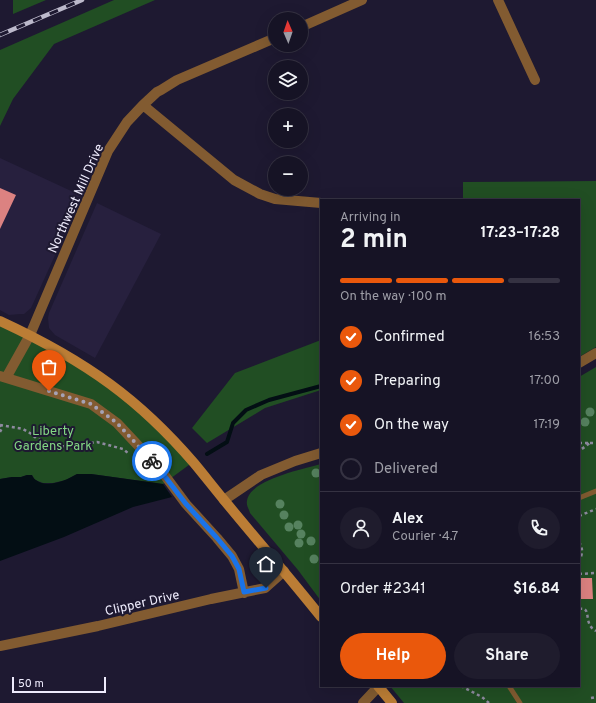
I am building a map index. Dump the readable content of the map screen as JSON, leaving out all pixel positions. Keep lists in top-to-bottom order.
{
  "streets": {
    "street": ["Northwest Mill Drive", "Clipper Drive"]
  },
  "parks": ["Liberty Gardens Park"],
  "scale_bar": "50 m",
  "north": "top",
  "page": {
    "map_buttons": ["+", "−"],
    "heading": ["2 min", "Arriving in", "17:23–17:28"],
    "panel": [
      "Alex",
      "Courier · 4.7",
      "Order #2341",
      "$16.84"
    ],
    "bar": "On the way · 100 m",
    "list": [
      ["Confirmed", "16:53"],
      ["Preparing", "17:00"],
      ["On the way", "17:19"],
      "Delivered"
    ],
    "buttons": ["Help", "Share"],
    "scale": "50 m"
  }
}
